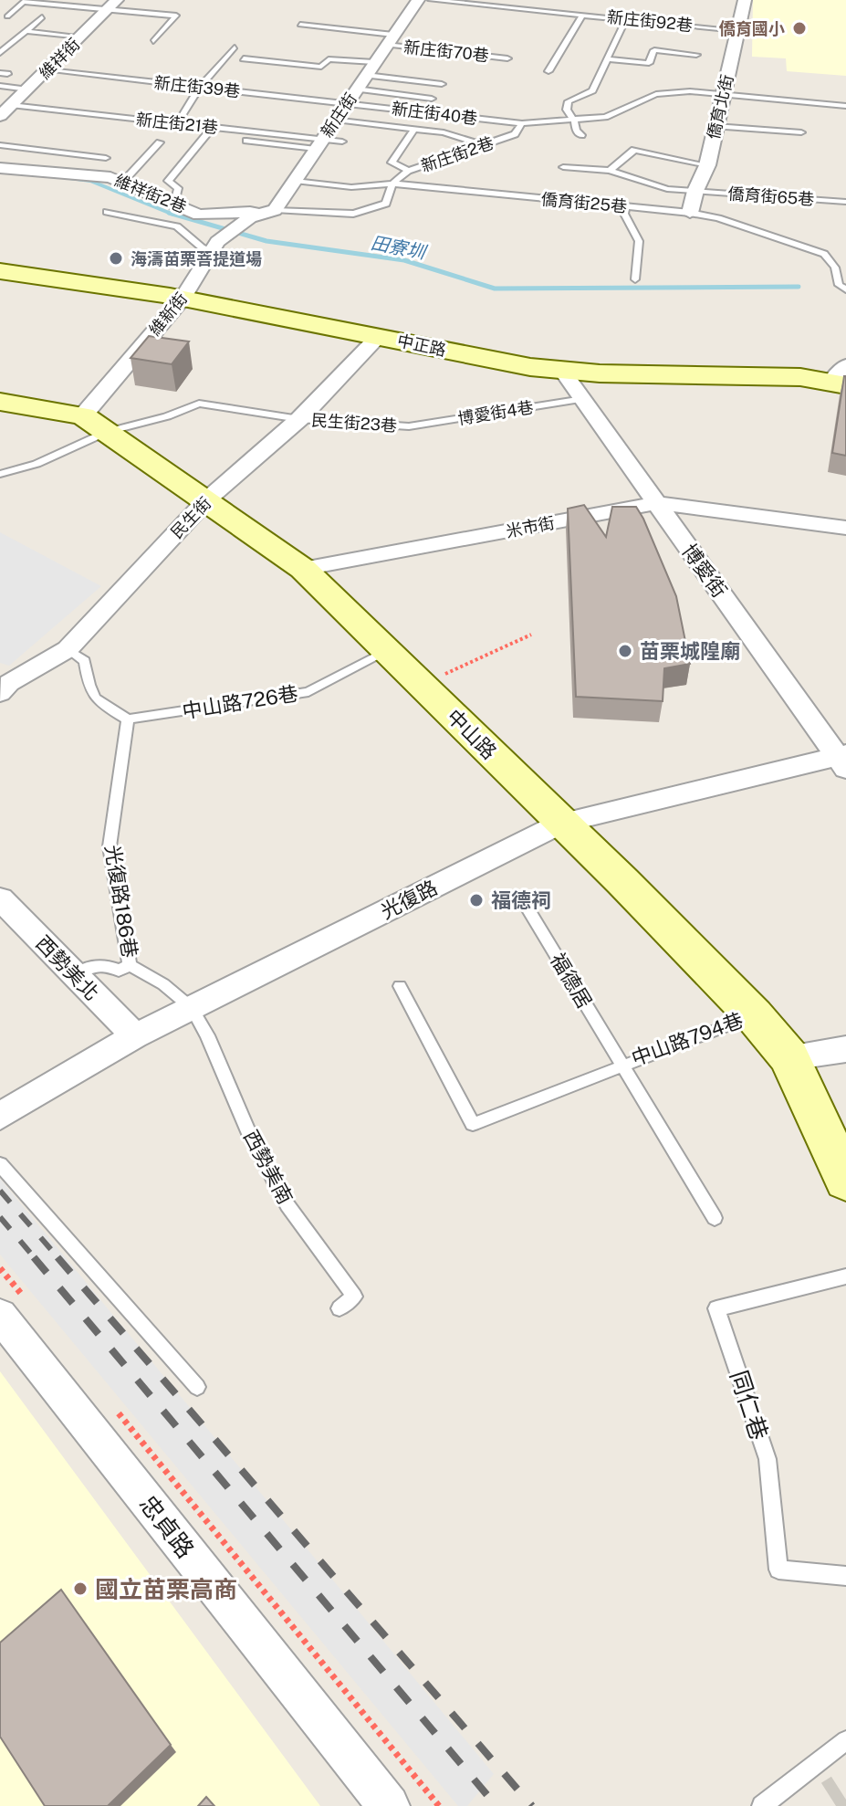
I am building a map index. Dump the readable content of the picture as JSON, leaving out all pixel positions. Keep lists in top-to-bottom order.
{
  "streets": {
    "street": [
      "維祥街",
      "僑育北街",
      "新庄街",
      "維祥街2巷",
      "維新街",
      "中正路",
      "民生街",
      "米市街",
      "博愛街",
      "中山路",
      "光復路",
      "西勢美北",
      "忠貞路"
    ],
    "lane": [
      "新庄街92巷",
      "新庄街70巷",
      "新庄街39巷",
      "新庄街40巷",
      "新庄街21巷",
      "新庄街2巷",
      "僑育街65巷",
      "僑育街25巷",
      "博愛街4巷",
      "民生街23巷",
      "中山路726巷",
      "光復路186巷",
      "福德居",
      "中山路794巷",
      "西勢美南",
      "同仁巷"
    ]
  },
  "crossings": [
    ["新庄街92巷", "僑育北街"],
    ["新庄街70巷", "新庄街"],
    ["維祥街", "新庄街39巷"],
    ["維祥街", "新庄街21巷"],
    ["新庄街39巷", "新庄街40巷"],
    ["新庄街39巷", "新庄街"],
    ["僑育北街", "新庄街40巷"],
    ["僑育北街", "僑育街65巷"],
    ["僑育北街", "僑育街25巷"],
    ["新庄街40巷", "新庄街"],
    ["新庄街40巷", "新庄街2巷"],
    ["新庄街", "新庄街21巷"],
    ["新庄街", "新庄街2巷"],
    ["新庄街", "僑育街25巷"],
    ["新庄街2巷", "僑育街25巷"],
    ["維新街", "中正路"],
    ["維新街", "民生街23巷"],
    ["維新街", "中山路"],
    ["中正路", "民生街"],
    ["中正路", "博愛街"],
    ["博愛街4巷", "民生街23巷"],
    ["博愛街4巷", "博愛街"],
    ["民生街23巷", "民生街"],
    ["民生街23巷", "中山路"],
    ["民生街", "中山路"],
    ["米市街", "博愛街"],
    ["米市街", "中山路"],
    ["博愛街", "光復路"],
    ["中山路726巷", "中山路"],
    ["中山路726巷", "光復路186巷"],
    ["中山路", "光復路"],
    ["中山路", "中山路794巷"],
    ["光復路", "光復路186巷"],
    ["光復路", "西勢美北"],
    ["光復路", "西勢美南"],
    ["光復路186巷", "西勢美南"],
    ["福德居", "中山路794巷"]
  ],
  "water": ["田寮圳"],
  "places": [
    "僑育國小",
    "海濤苗栗菩提道場",
    "苗栗城隍廟",
    "福德祠",
    "國立苗栗高商"
  ]
}
